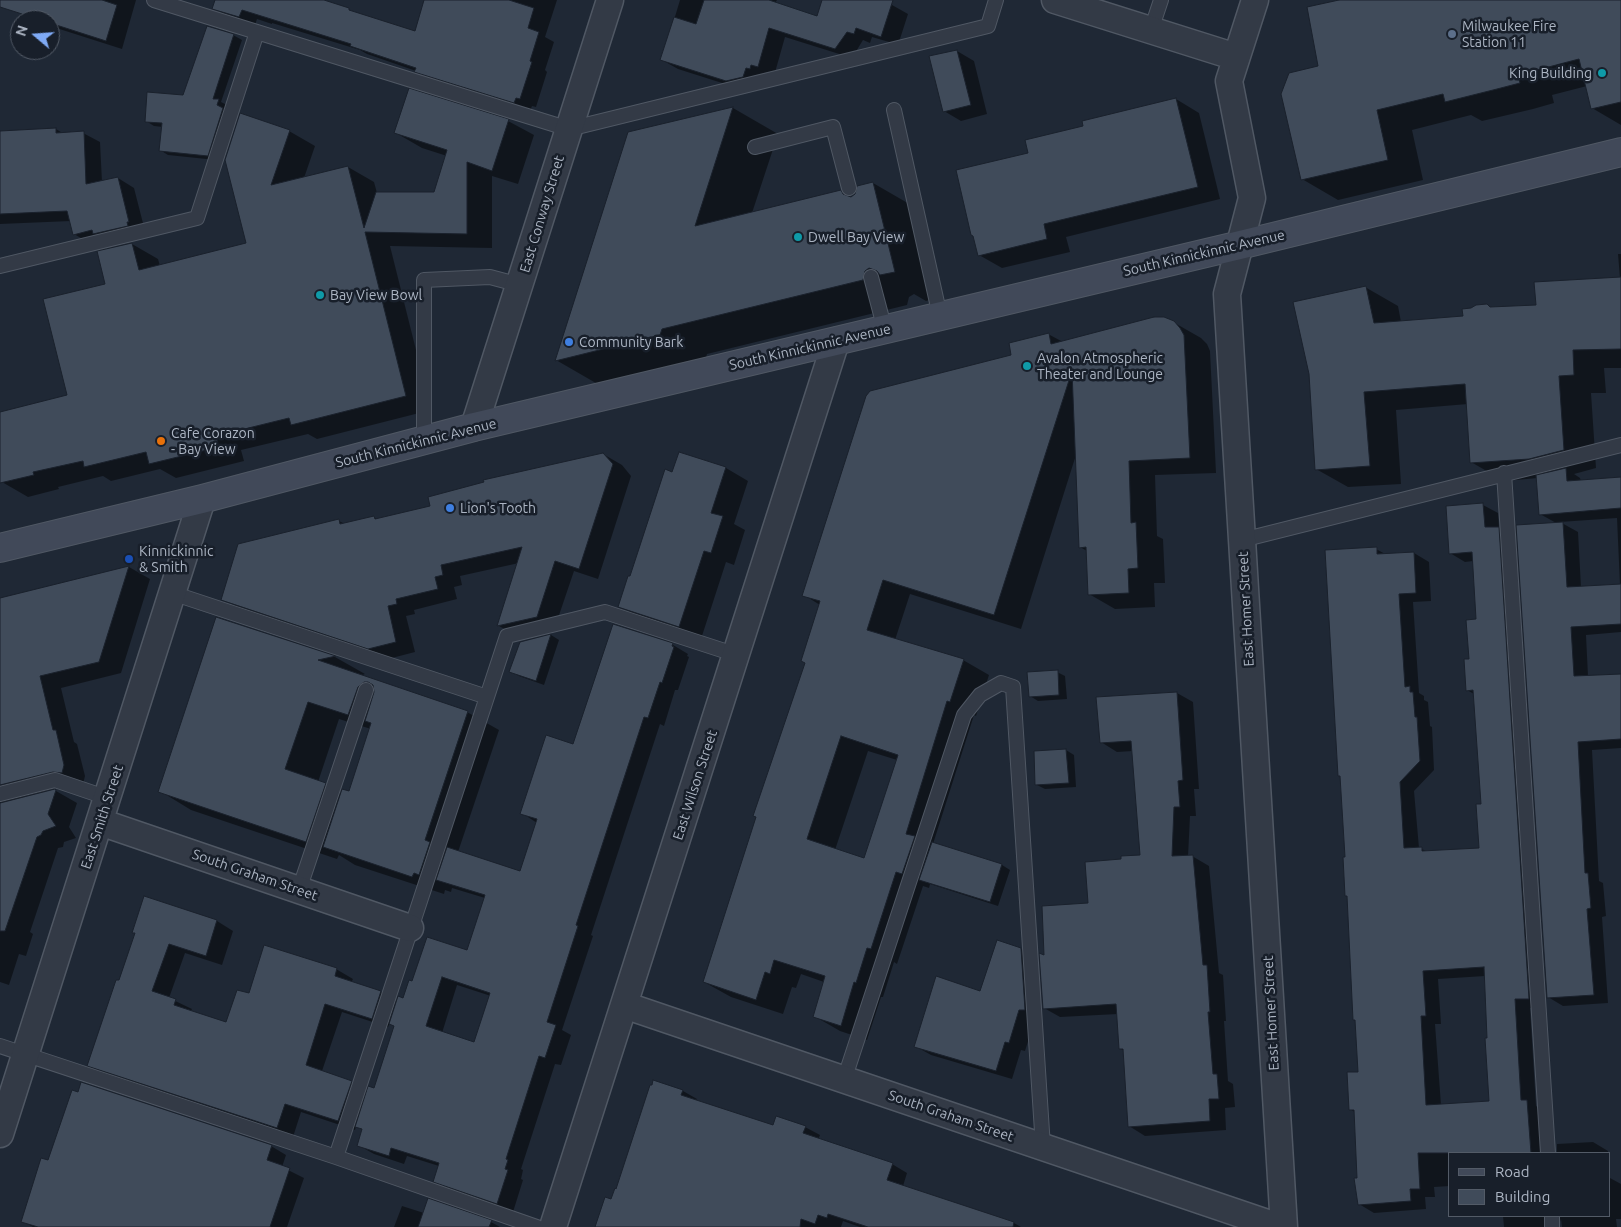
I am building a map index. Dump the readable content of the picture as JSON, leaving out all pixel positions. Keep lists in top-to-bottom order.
{
  "streets": {
    "main road": ["South Kinnickinnic Avenue"],
    "street": [
      "East Conway Street",
      "East Homer Street",
      "East Wilson Street",
      "East Smith Street",
      "South Graham Street"
    ]
  },
  "crossings": [
    ["East Conway Street", "South Kinnickinnic Avenue"],
    ["South Kinnickinnic Avenue", "East Homer Street"],
    ["South Kinnickinnic Avenue", "East Wilson Street"],
    ["South Kinnickinnic Avenue", "East Smith Street"],
    ["East Wilson Street", "South Graham Street"],
    ["East Smith Street", "South Graham Street"]
  ],
  "places": [
    "Milwaukee Fire Station 11",
    "King Building",
    "Dwell Bay View",
    "Bay View Bowl",
    "Community Bark",
    "Avalon Atmospheric Theater and Lounge",
    "Cafe Corazon - Bay View",
    "Lion's Tooth",
    "Kinnickinnic & Smith"
  ],
  "legend": ["Road", "Building"],
  "north": "left"
}
